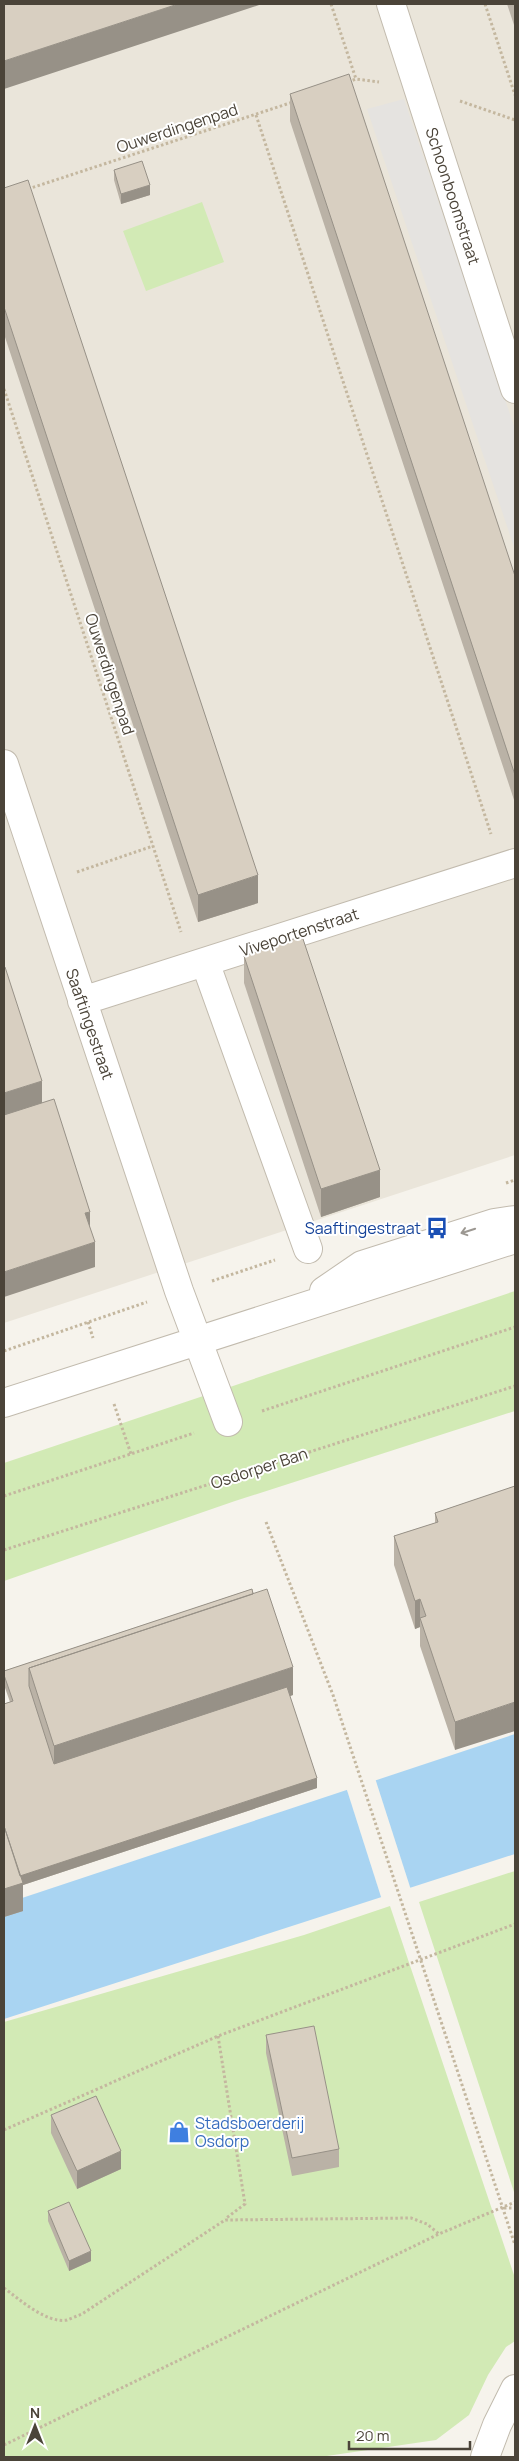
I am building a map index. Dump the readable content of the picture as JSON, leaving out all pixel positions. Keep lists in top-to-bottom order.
{
  "streets": {
    "street": ["Schoonboomstraat", "Viveportenstraat", "Saaftingestraat"],
    "path": ["Ouwerdingenpad", "Osdorper Ban"]
  },
  "crossings": [
    ["Ouwerdingenpad", "Viveportenstraat"],
    ["Viveportenstraat", "Saaftingestraat"]
  ],
  "places": {
    "bus stop": ["Saaftingestraat"],
    "shop": ["Stadsboerderij Osdorp"]
  },
  "scale_bar": "20 m",
  "north": "top"
}
